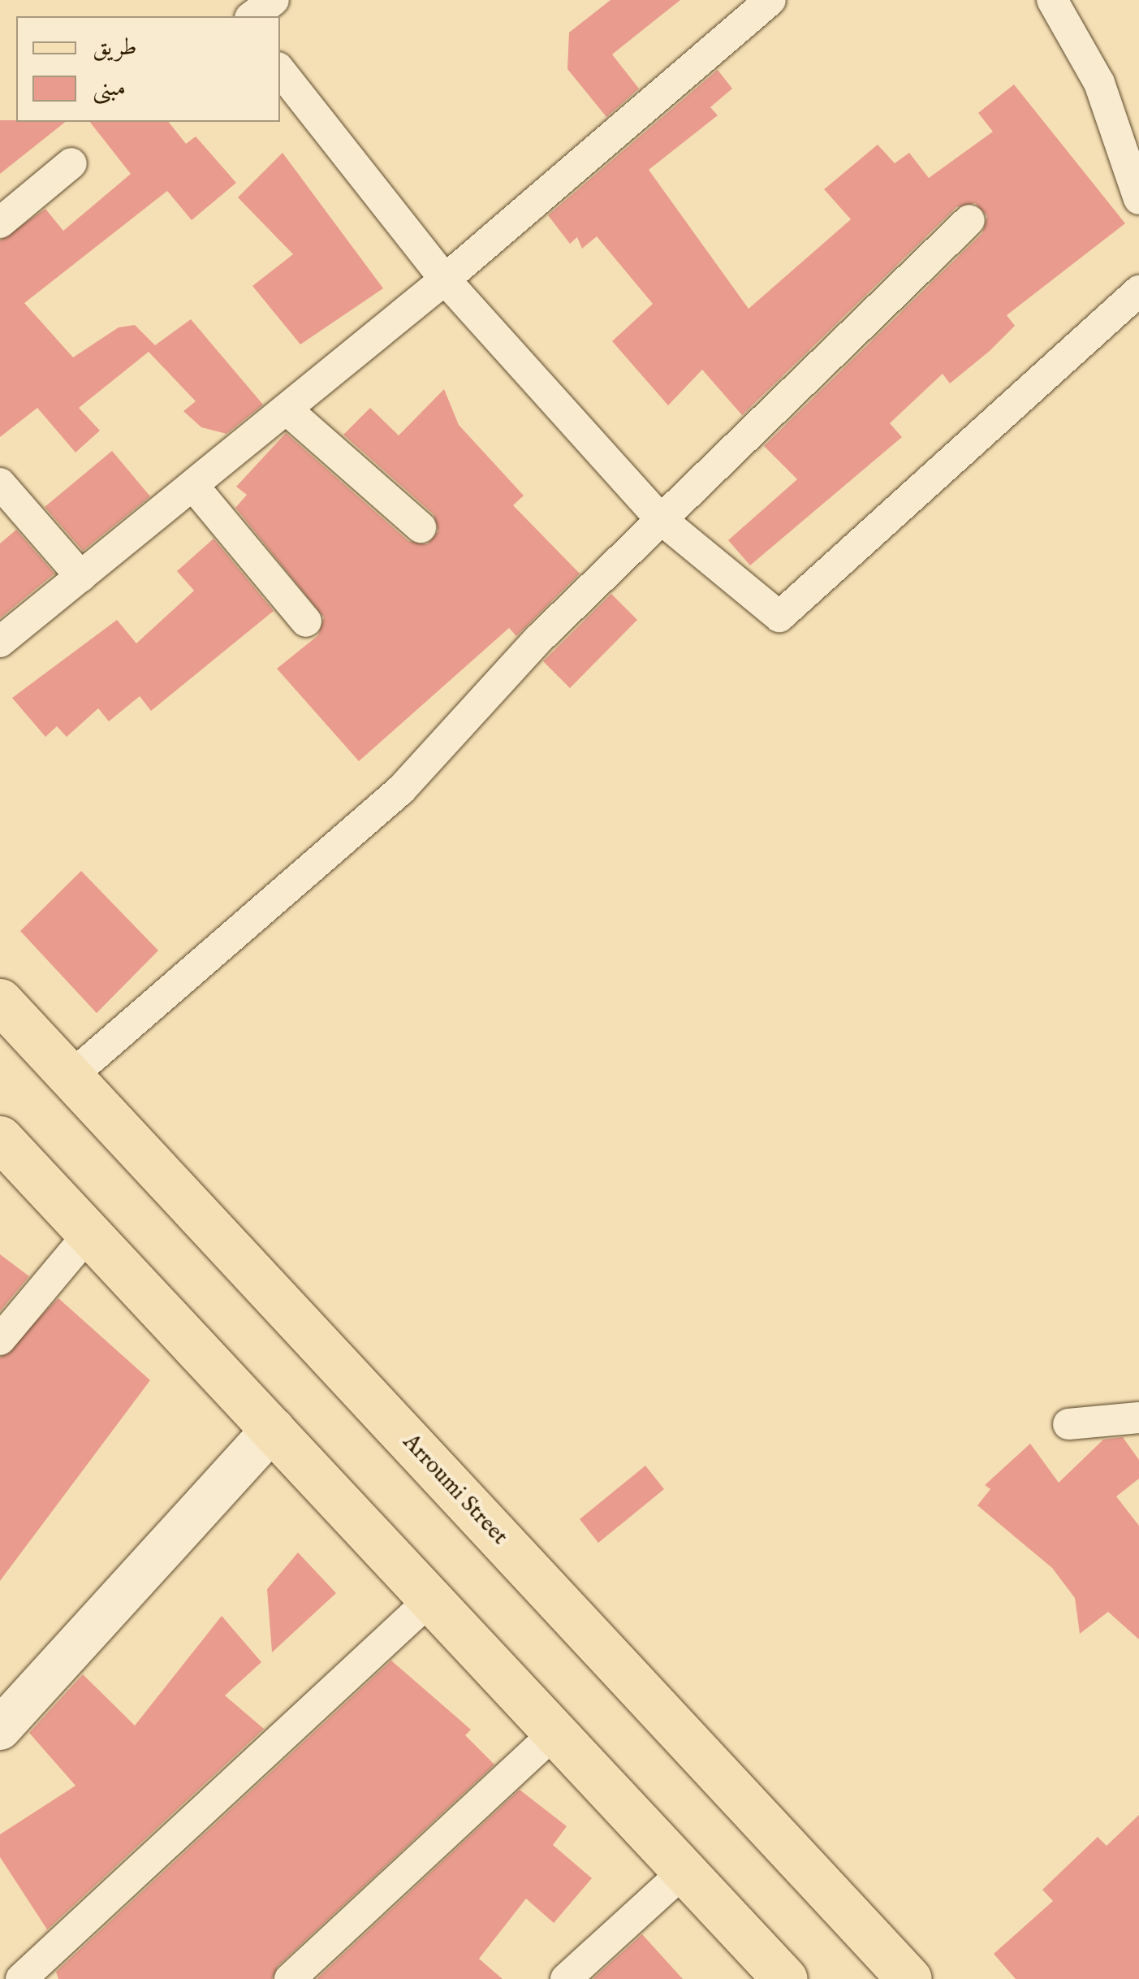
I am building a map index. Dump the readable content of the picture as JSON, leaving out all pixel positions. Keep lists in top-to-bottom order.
{
  "streets": {
    "main road": ["Arroumi Street"]
  },
  "legend": ["طريق", "مبنى"]
}
